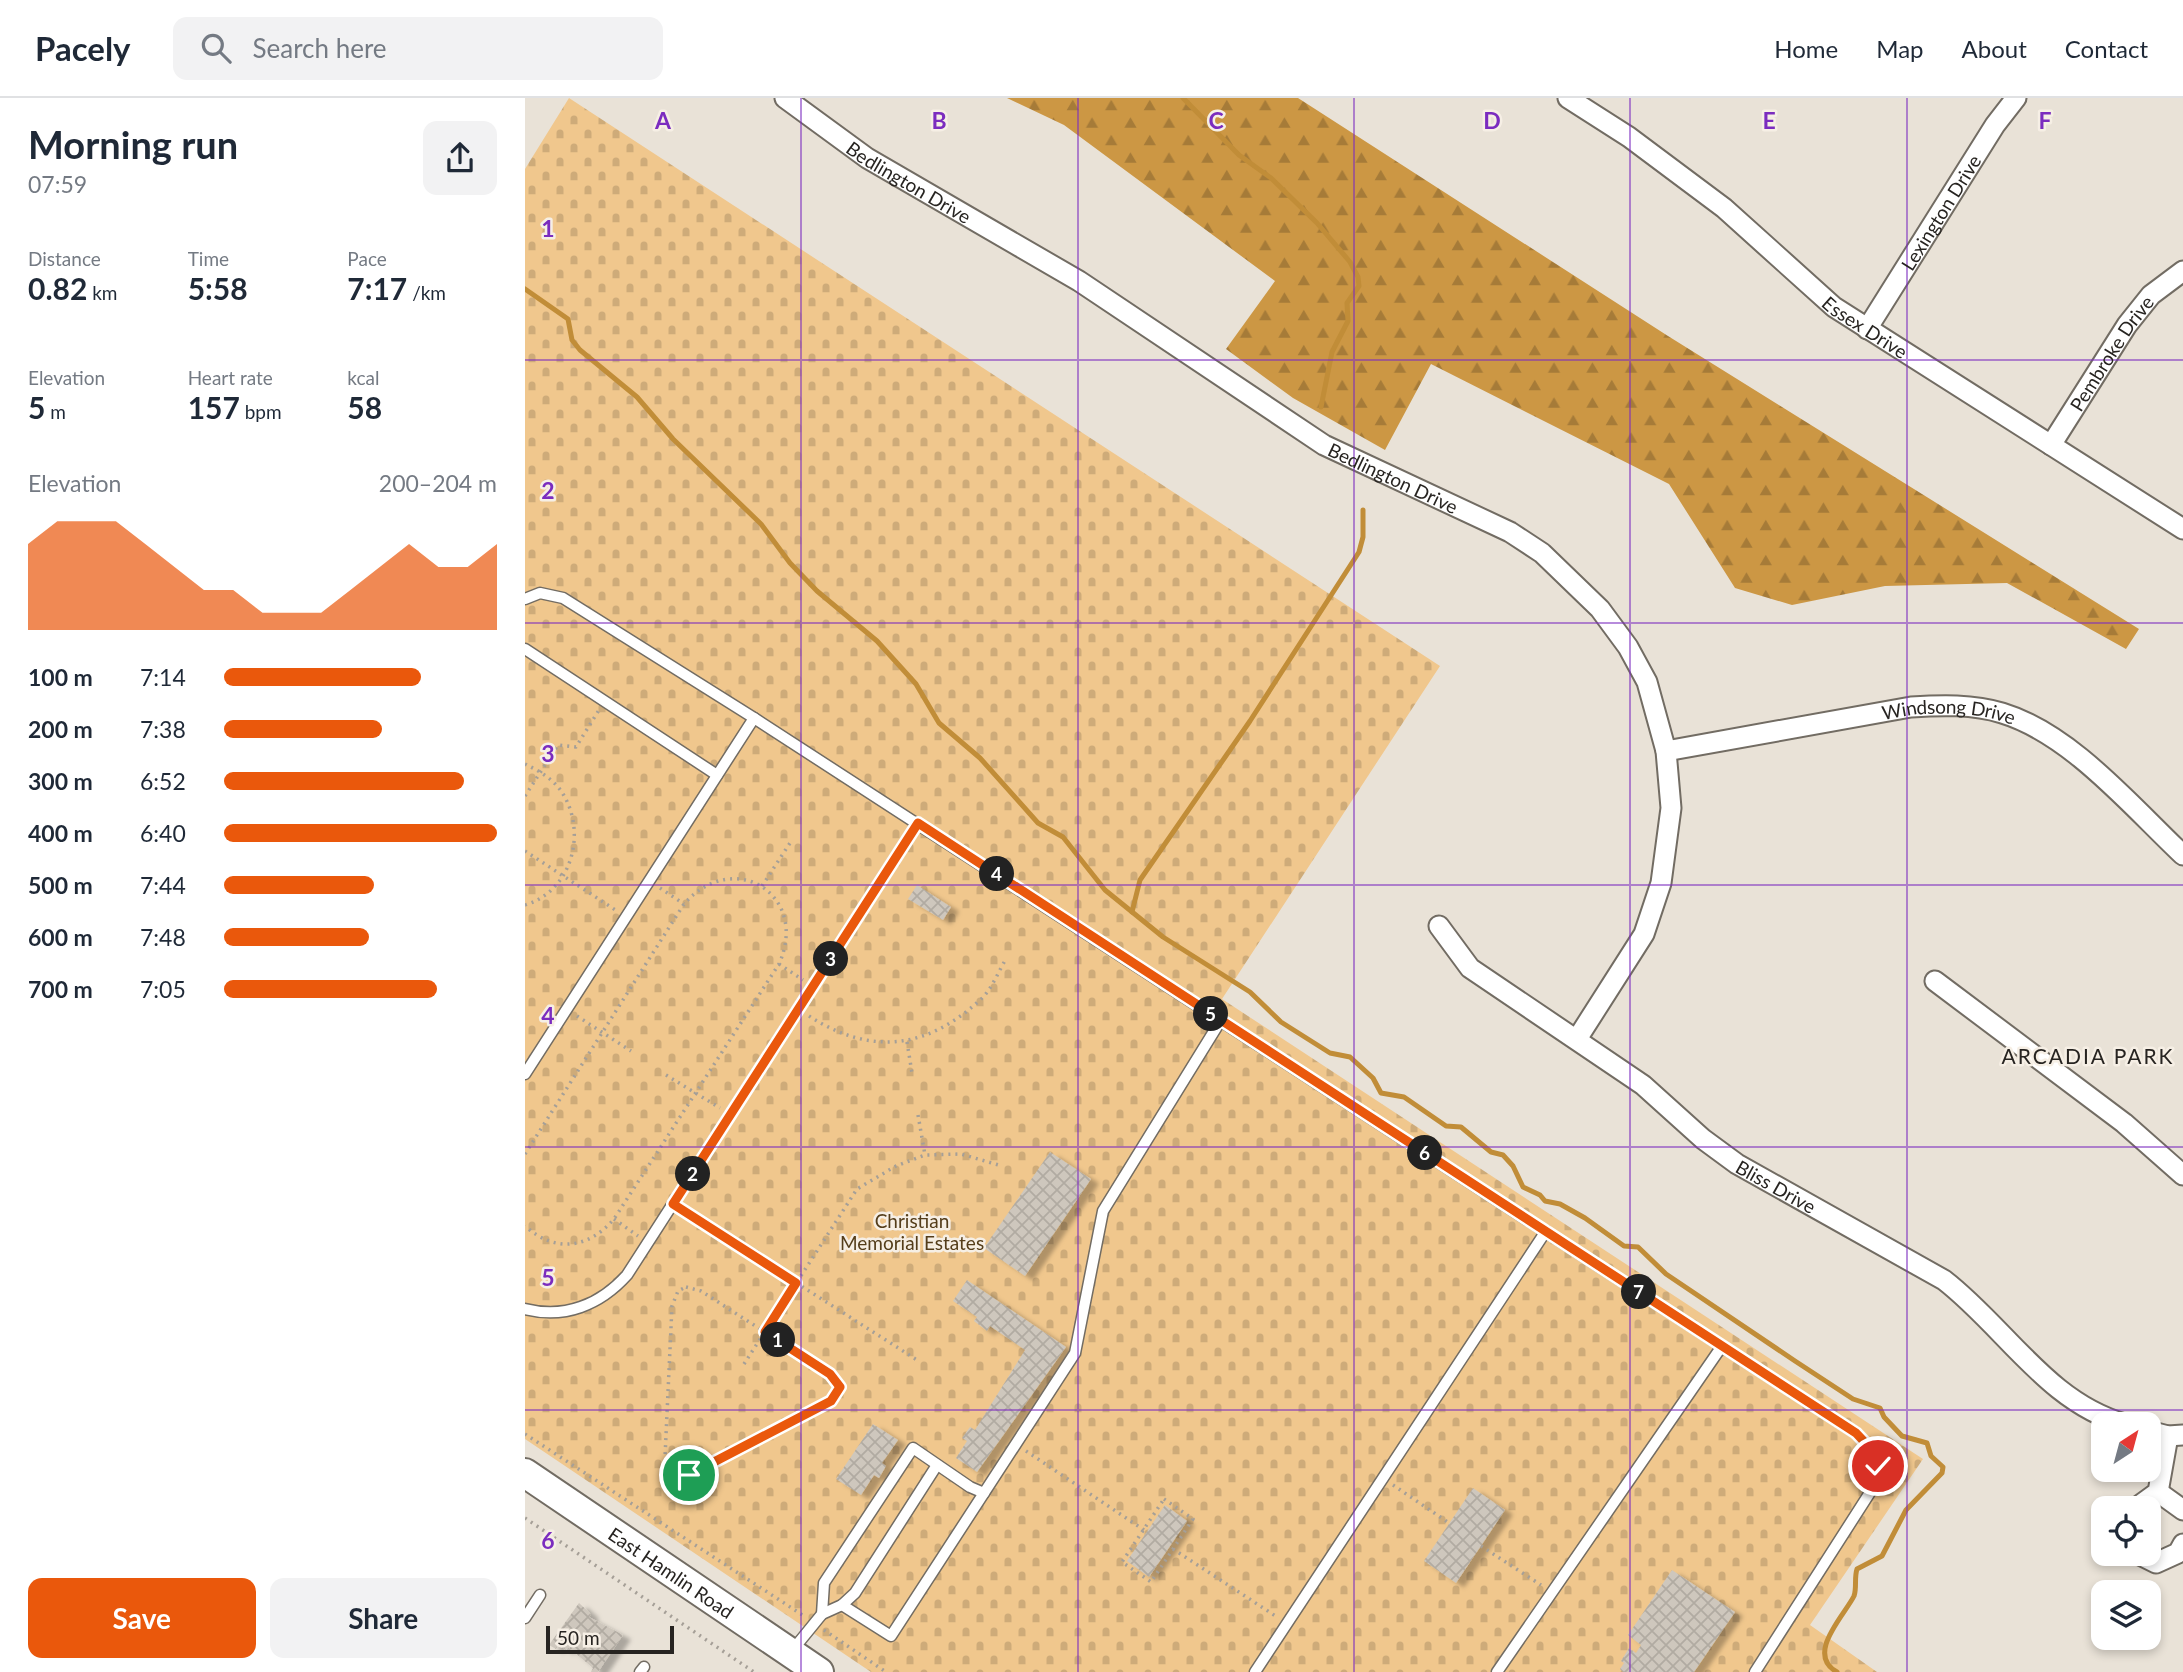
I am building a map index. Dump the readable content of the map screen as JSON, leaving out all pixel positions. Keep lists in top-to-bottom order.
{
  "streets": {
    "street": [
      "Bedlington Drive",
      "Lexington Drive",
      "Essex Drive",
      "Pembroke Drive",
      "Windsong Drive",
      "Bliss Drive",
      "East Hamlin Road"
    ]
  },
  "crossings": [
    ["Bedlington Drive", "Windsong Drive"],
    ["Bedlington Drive", "Bliss Drive"],
    ["Lexington Drive", "Essex Drive"],
    ["Essex Drive", "Pembroke Drive"]
  ],
  "districts": ["ARCADIA PARK"],
  "parks": ["Christian Memorial Estates"],
  "scale_bar": "50 m",
  "north": "top right",
  "page": {
    "header": "Pacely",
    "search": "Search here",
    "nav": [
      "Home",
      "Map",
      "About",
      "Contact"
    ],
    "heading": ["Morning run", "07:59"],
    "stats": [
      ["Distance", "0.82 km"],
      ["Time", "5:58"],
      ["Pace", "7:17 /km"],
      ["Elevation", "5 m"],
      ["Heart rate", "157 bpm"],
      ["kcal", "58"]
    ],
    "chart": ["Elevation", "200–204 m"],
    "list": [
      {
        "name": "100 m",
        "note": "7:14"
      },
      {
        "name": "200 m",
        "note": "7:38"
      },
      {
        "name": "300 m",
        "note": "6:52"
      },
      {
        "name": "400 m",
        "note": "6:40"
      },
      {
        "name": "500 m",
        "note": "7:44"
      },
      {
        "name": "600 m",
        "note": "7:48"
      },
      {
        "name": "700 m",
        "note": "7:05"
      }
    ],
    "pins": [
      "4",
      "3",
      "5",
      "6",
      "2",
      "7",
      "1"
    ],
    "buttons": ["Save", "Share"],
    "scale": "50 m"
  },
  "grid": {
    "columns": [
      "A",
      "B",
      "C",
      "D",
      "E",
      "F"
    ],
    "rows": [
      "1",
      "2",
      "3",
      "4",
      "5",
      "6"
    ]
  }
}
